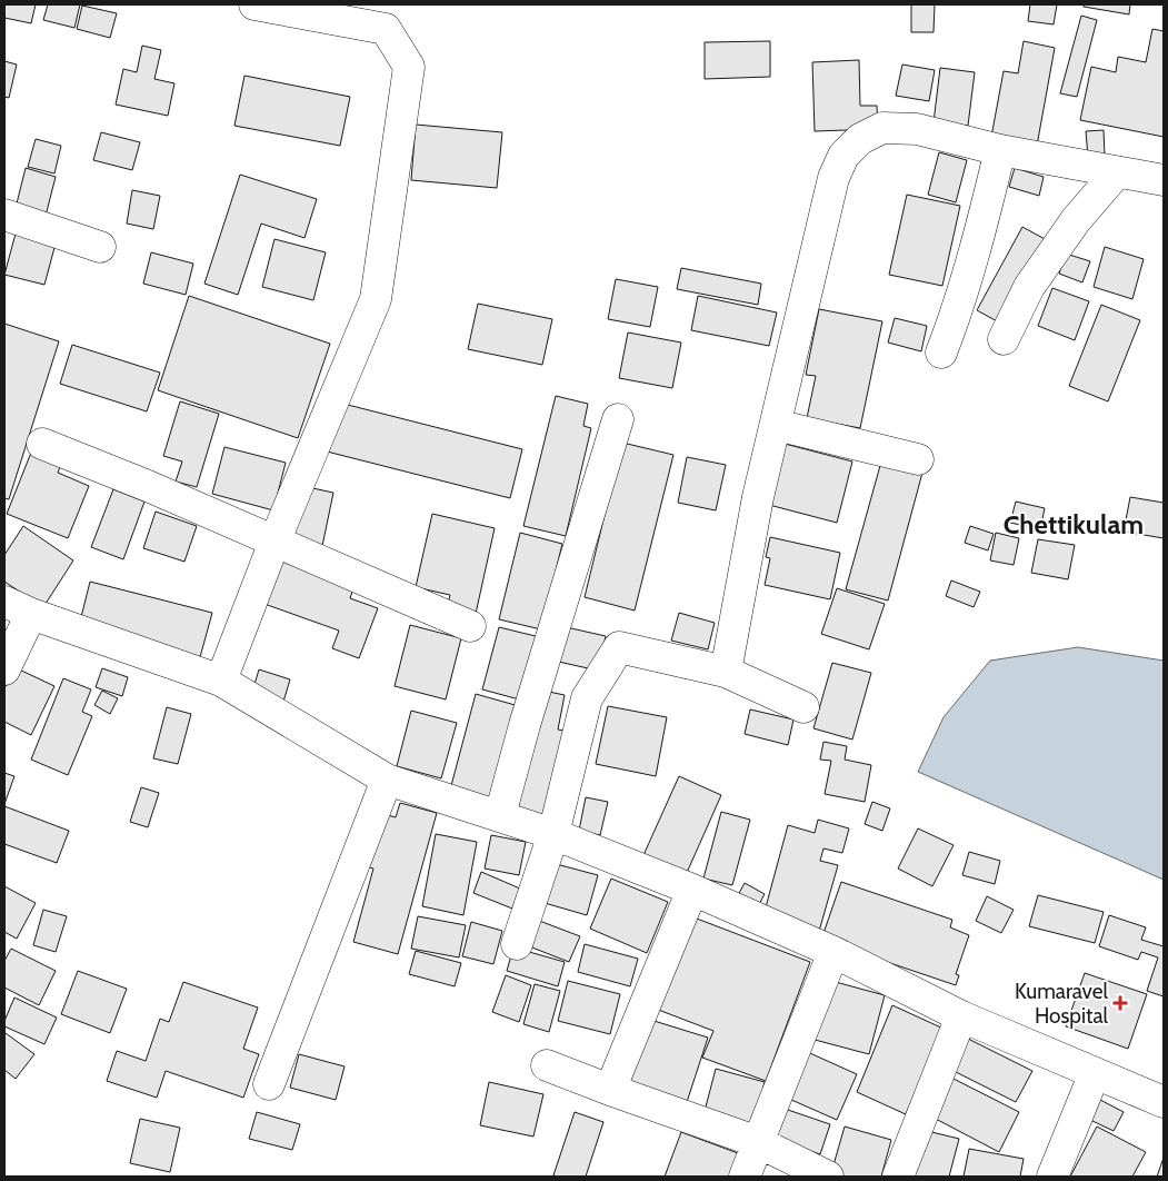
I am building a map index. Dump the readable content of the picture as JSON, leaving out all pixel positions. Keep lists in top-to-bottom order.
{
  "districts": ["Chettikulam"],
  "places": {
    "health": ["Kumaravel Hospital"]
  }
}
